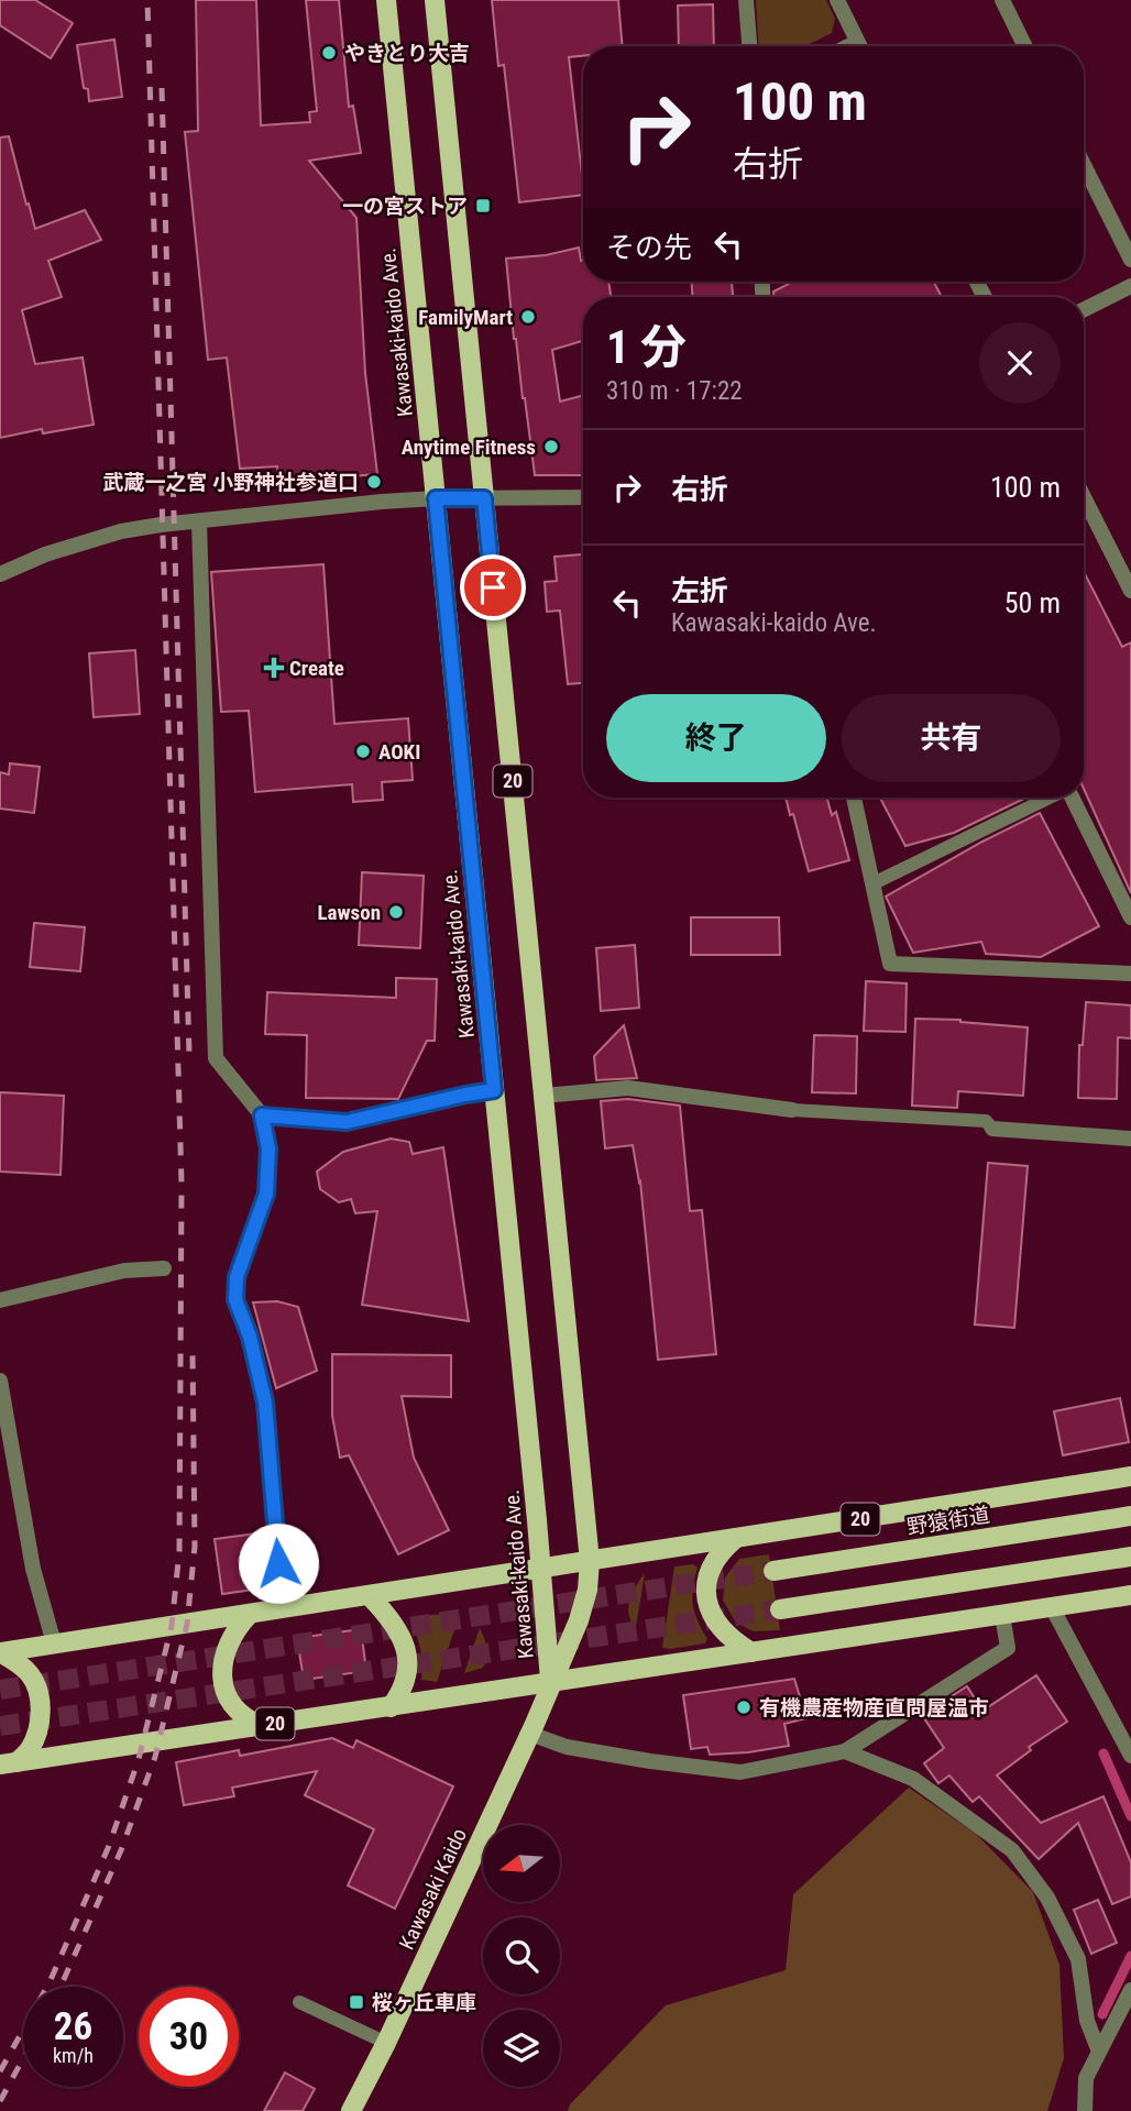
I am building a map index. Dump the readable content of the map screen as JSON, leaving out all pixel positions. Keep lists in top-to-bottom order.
{
  "streets": {
    "main road": [
      "Kawasaki-kaido Ave.",
      "20",
      "野猿街道",
      "Kawasaki Kaido"
    ]
  },
  "crossings": [
    ["Kawasaki-kaido Ave.", "20"],
    ["Kawasaki-kaido Ave.", "Kawasaki Kaido"],
    ["20", "Kawasaki Kaido"]
  ],
  "places": {
    "other": [
      "やきとり大吉",
      "FamilyMart",
      "Anytime Fitness",
      "武蔵一之宮 小野神社参道口",
      "AOKI",
      "Lawson",
      "有機農産物産直問屋温市"
    ],
    "transit": ["一の宮ストア", "桜ヶ丘車庫"],
    "health": ["Create"]
  },
  "north": "left",
  "page": {
    "turn": ["100 m", "右折"],
    "then": "その先",
    "heading": ["1 分", "310 m · 17:22"],
    "list": [
      {
        "name": "右折",
        "value": "100 m"
      },
      {
        "name": "左折",
        "note": "Kawasaki-kaido Ave.",
        "value": "50 m"
      }
    ],
    "buttons": ["終了", "共有"],
    "speed": "26 km/h",
    "limit": "30"
  }
}
